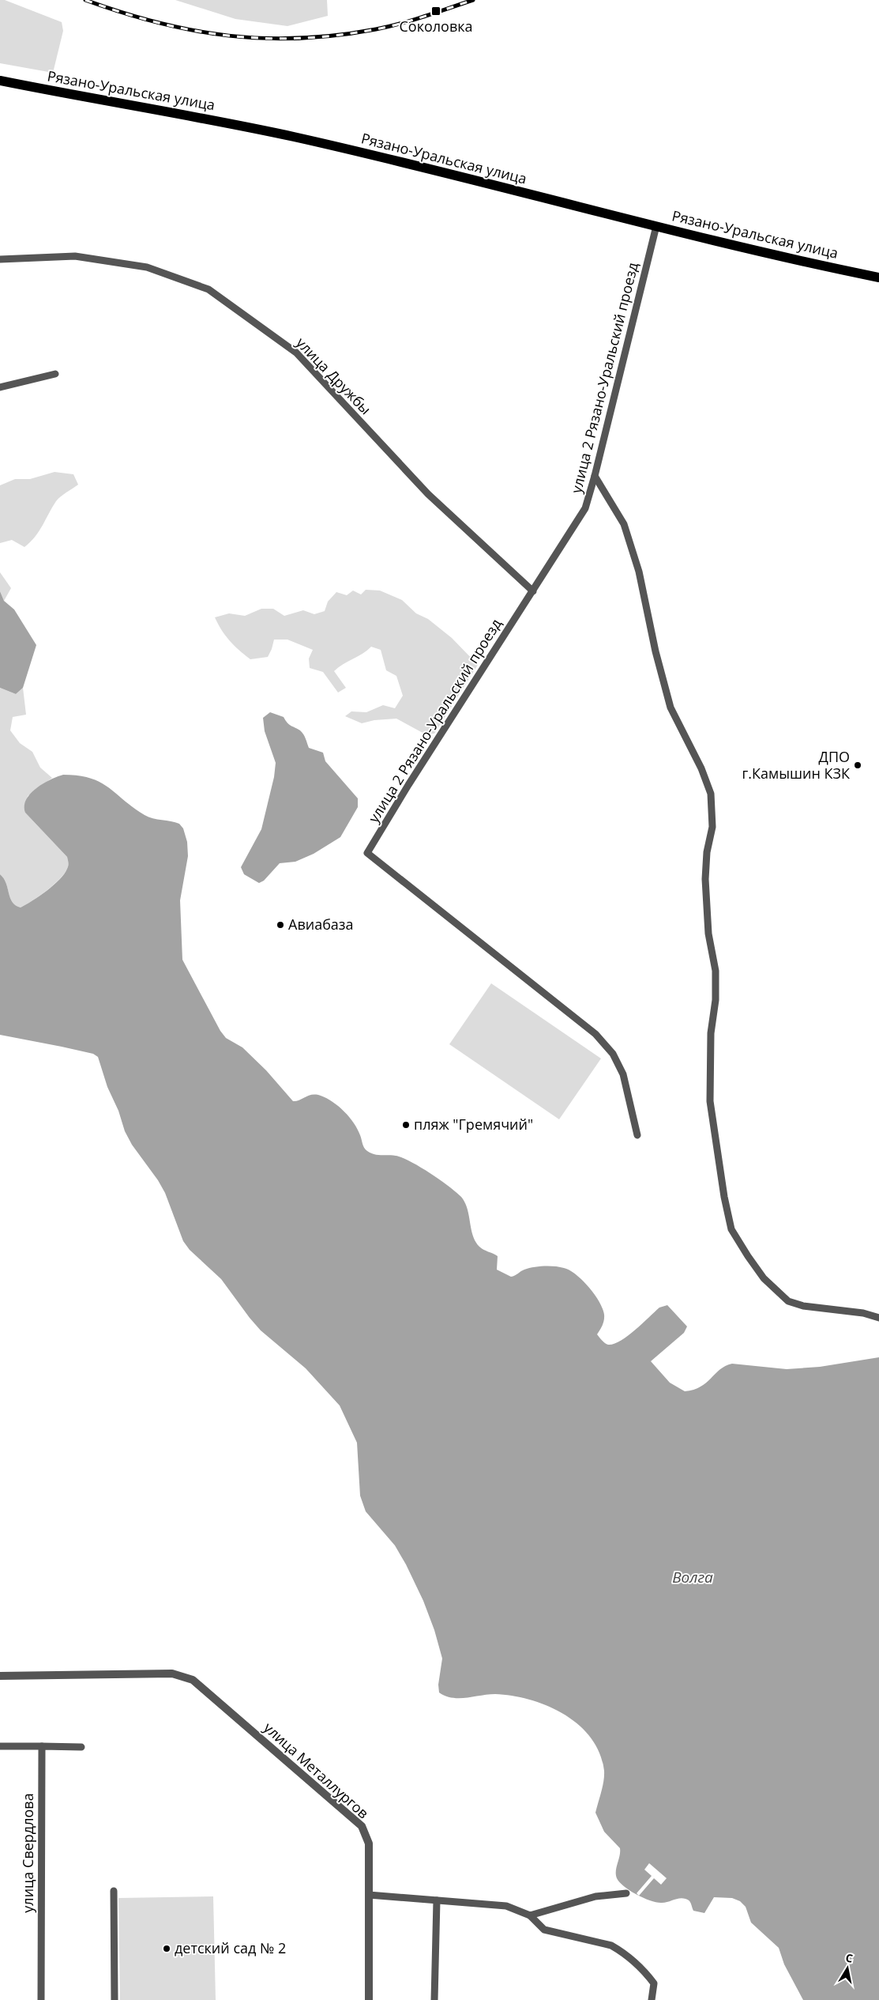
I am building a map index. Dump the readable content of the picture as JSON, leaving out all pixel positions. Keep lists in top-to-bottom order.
{
  "streets": {
    "main road": ["Рязано-Уральская улица"],
    "street": [
      "улица Дружбы",
      "улица 2 Рязано-Уральский проезд",
      "улица Металлургов",
      "улица Свердлова"
    ]
  },
  "crossings": [
    ["Рязано-Уральская улица", "улица 2 Рязано-Уральский проезд"],
    ["улица Дружбы", "улица 2 Рязано-Уральский проезд"]
  ],
  "water": ["Волга"],
  "places": {
    "transit": ["Соколовка"],
    "other": [
      "ДПО г.Камышин КЗК",
      "Авиабаза",
      "пляж \"Гремячий\"",
      "детский сад № 2"
    ]
  },
  "north": "top"
}
